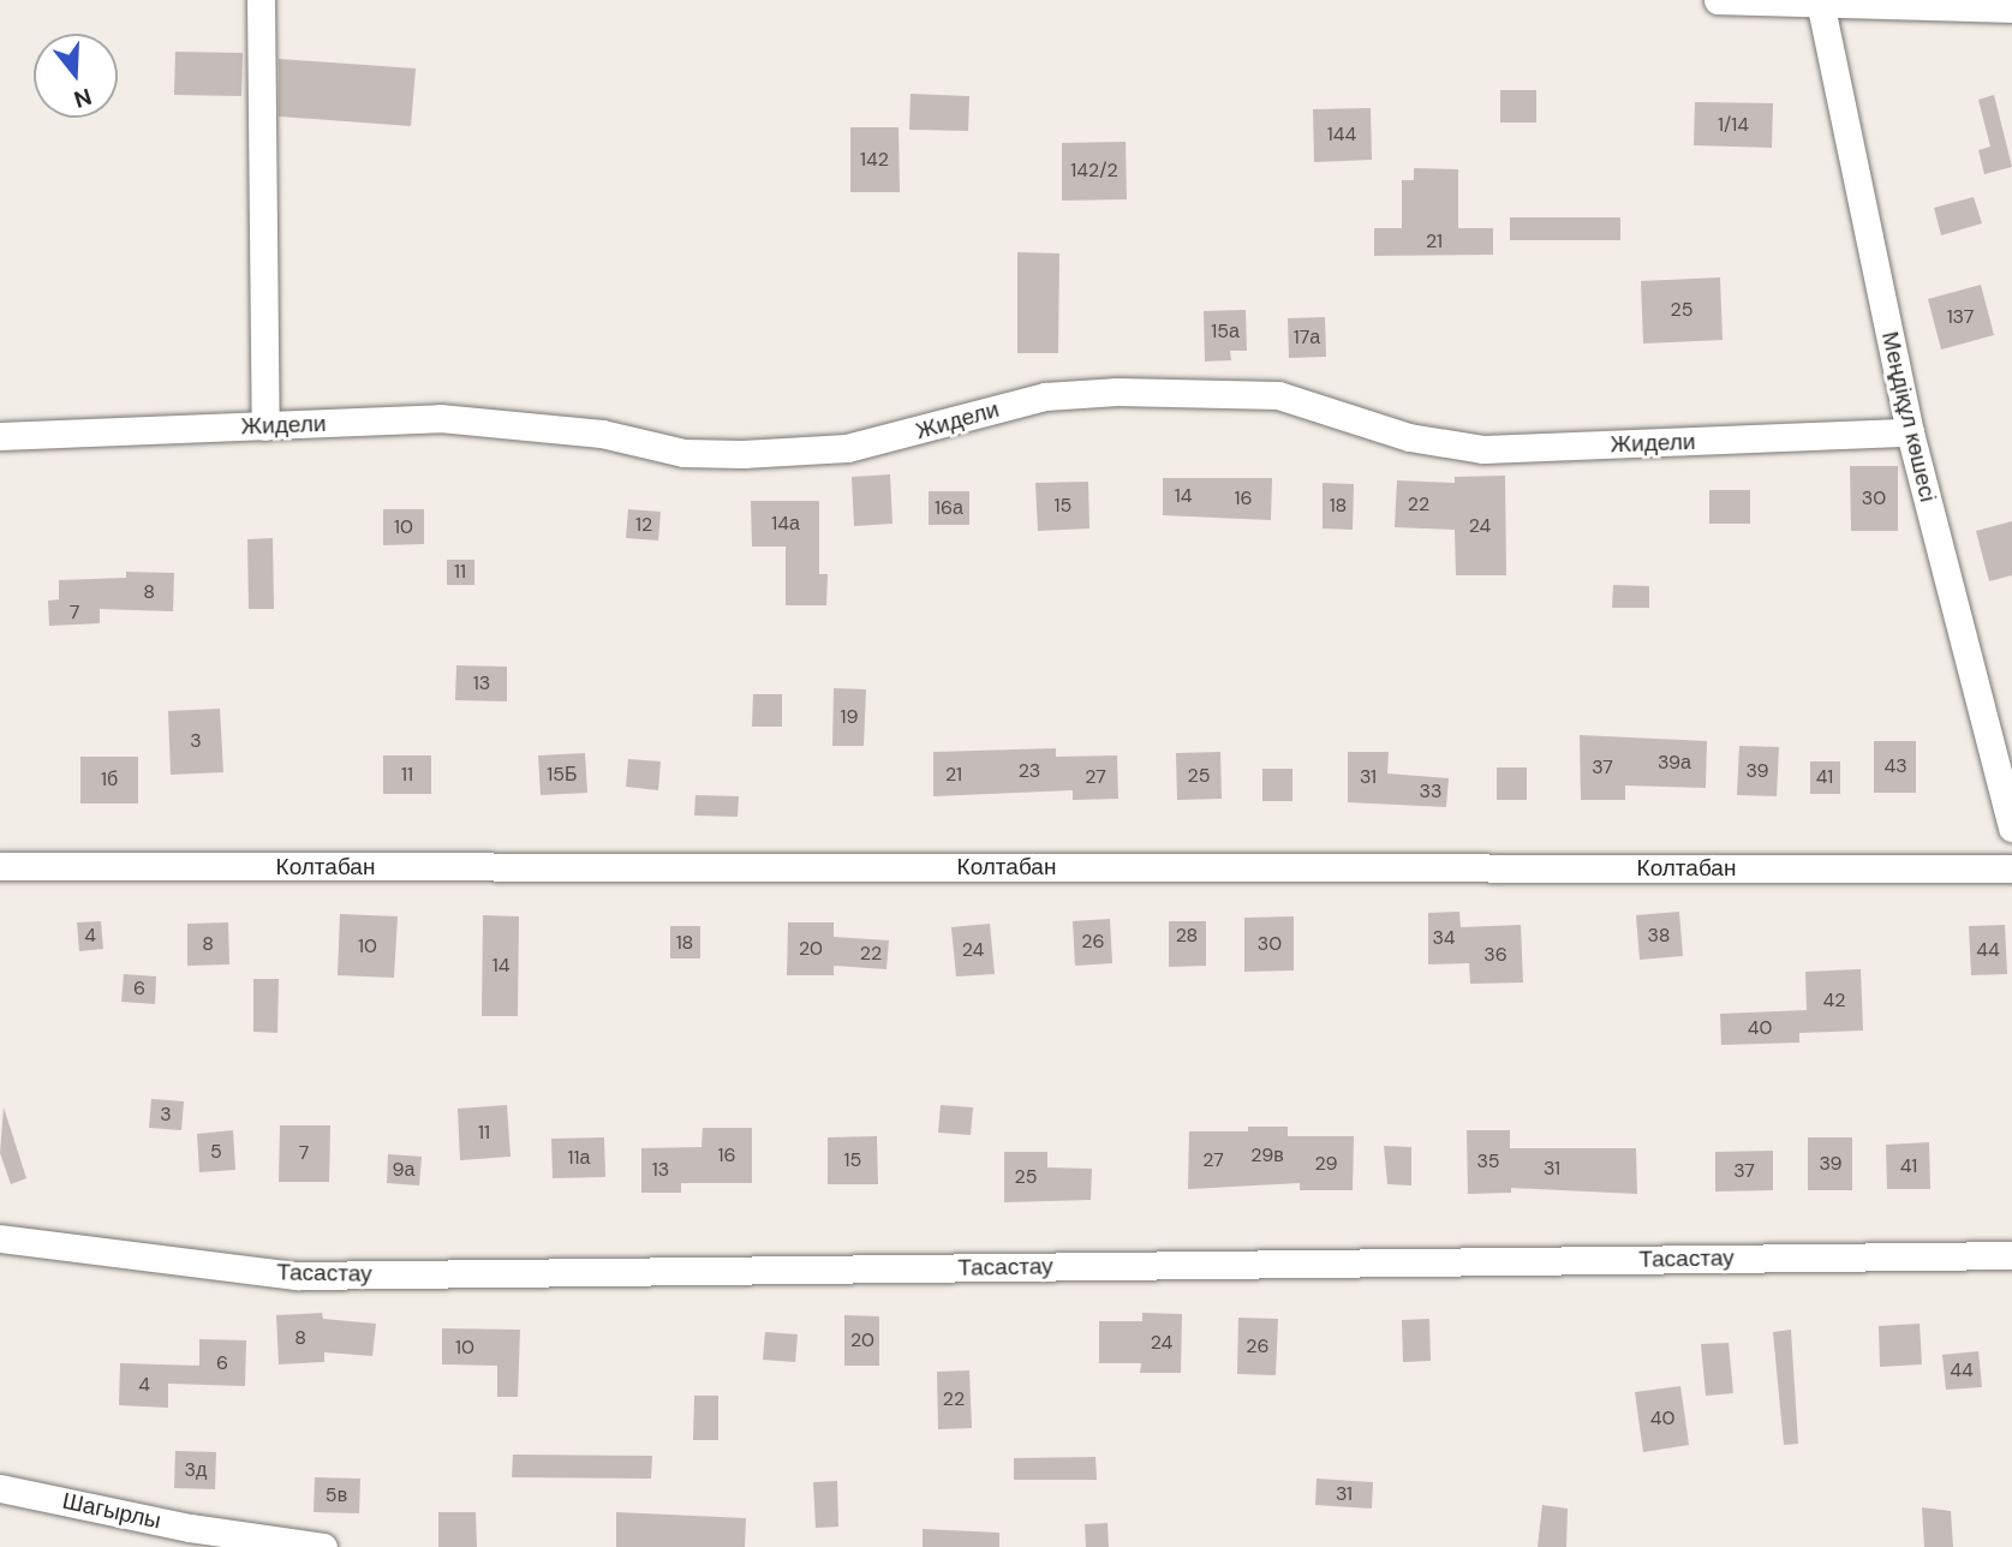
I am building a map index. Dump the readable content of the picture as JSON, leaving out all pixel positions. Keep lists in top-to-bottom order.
{
  "streets": {
    "street": [
      "Меңдіқұл көшесі",
      "Жидели",
      "Колтабан",
      "Тасастау",
      "Шагырлы"
    ]
  },
  "crossings": [
    ["Меңдіқұл көшесі", "Жидели"]
  ],
  "house_numbers": [
    "1/14",
    "144",
    "142",
    "142/2",
    "21",
    "25",
    "137",
    "15а",
    "17а",
    "14",
    "16",
    "30",
    "22",
    "15",
    "18",
    "16а",
    "14а",
    "12",
    "24",
    "10",
    "11",
    "8",
    "7",
    "13",
    "19",
    "3",
    "39а",
    "43",
    "37",
    "23",
    "39",
    "11",
    "15Б",
    "21",
    "25",
    "27",
    "31",
    "41",
    "1б",
    "33",
    "4",
    "28",
    "38",
    "34",
    "26",
    "18",
    "8",
    "30",
    "10",
    "20",
    "24",
    "44",
    "22",
    "36",
    "14",
    "6",
    "42",
    "40",
    "3",
    "11",
    "5",
    "7",
    "16",
    "29в",
    "11а",
    "15",
    "27",
    "35",
    "29",
    "39",
    "41",
    "31",
    "9а",
    "13",
    "37",
    "25",
    "8",
    "20",
    "24",
    "26",
    "10",
    "6",
    "44",
    "4",
    "22",
    "40",
    "3д",
    "31",
    "5в"
  ],
  "north": "bottom"
}
